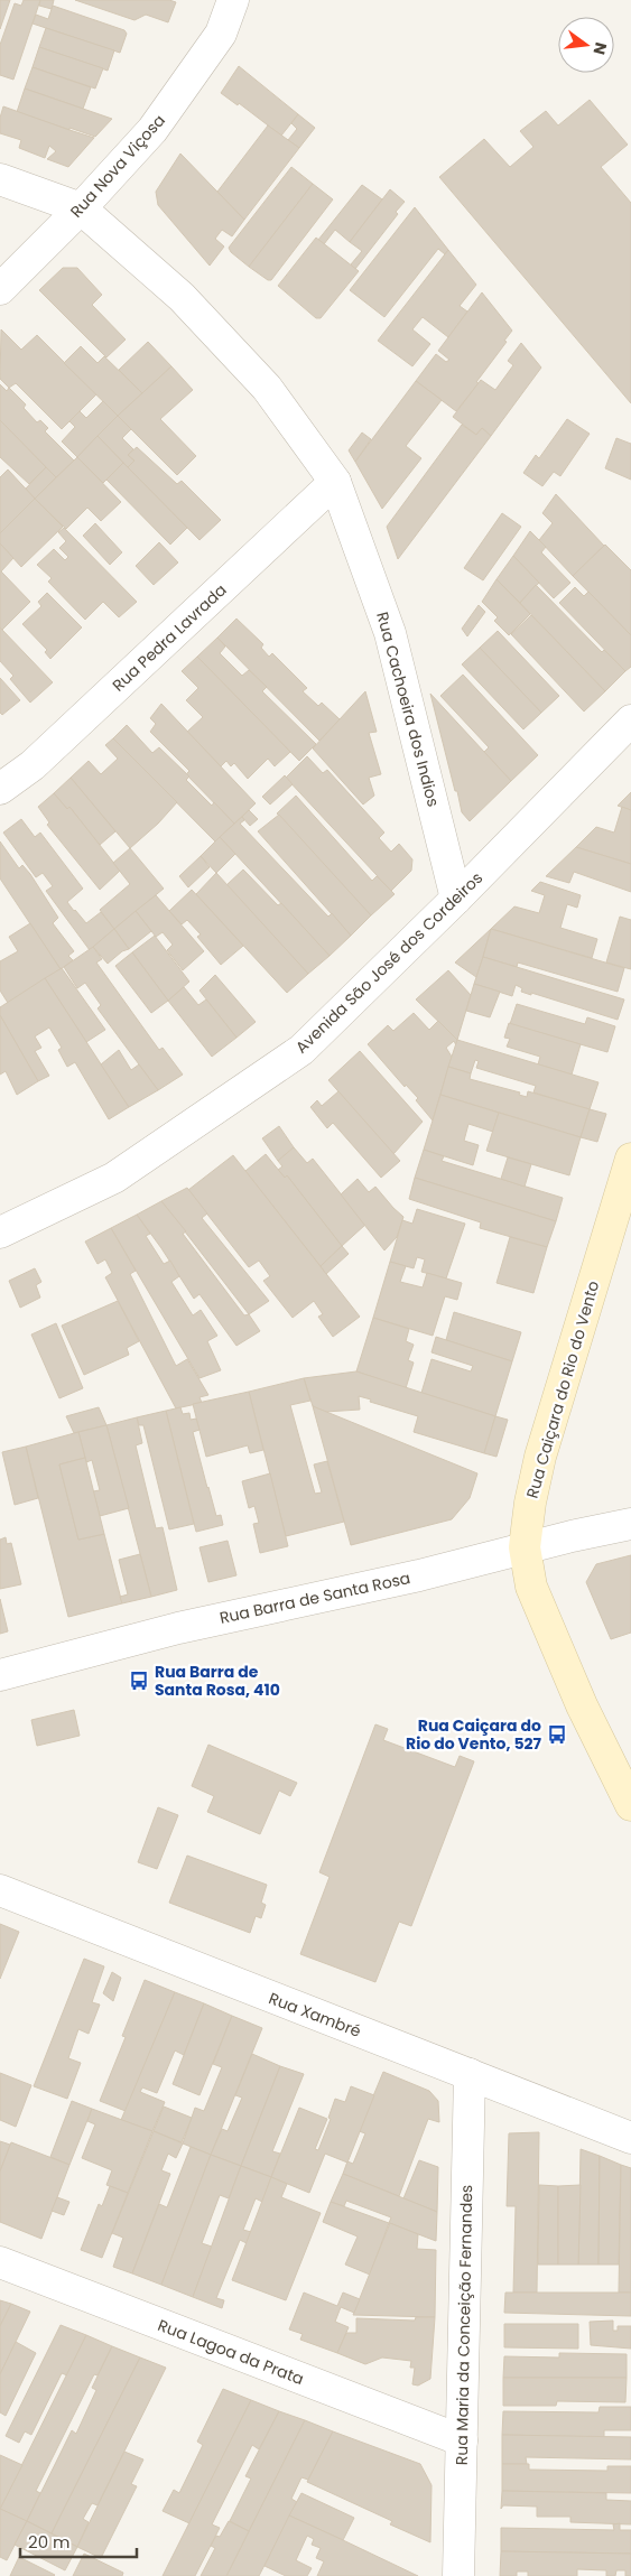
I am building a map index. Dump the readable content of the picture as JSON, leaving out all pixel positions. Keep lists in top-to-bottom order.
{
  "streets": {
    "street": [
      "Rua Nova Viçosa",
      "Rua Pedra Lavrada",
      "Rua Cachoeira dos Indios",
      "Avenida São José dos Cordeiros",
      "Rua Caiçara do Rio do Vento",
      "Rua Barra de Santa Rosa",
      "Rua Xambré",
      "Rua Maria da Conceição Fernandes",
      "Rua Lagoa da Prata"
    ]
  },
  "crossings": [
    ["Rua Nova Viçosa", "Rua Cachoeira dos Indios"],
    ["Rua Pedra Lavrada", "Rua Cachoeira dos Indios"],
    ["Rua Cachoeira dos Indios", "Avenida São José dos Cordeiros"],
    ["Rua Caiçara do Rio do Vento", "Rua Barra de Santa Rosa"],
    ["Rua Xambré", "Rua Maria da Conceição Fernandes"],
    ["Rua Maria da Conceição Fernandes", "Rua Lagoa da Prata"]
  ],
  "places": {
    "bus stop": ["Rua Barra de Santa Rosa, 410", "Rua Caiçara do Rio do Vento, 527"]
  },
  "scale_bar": "20 m",
  "north": "right"
}
